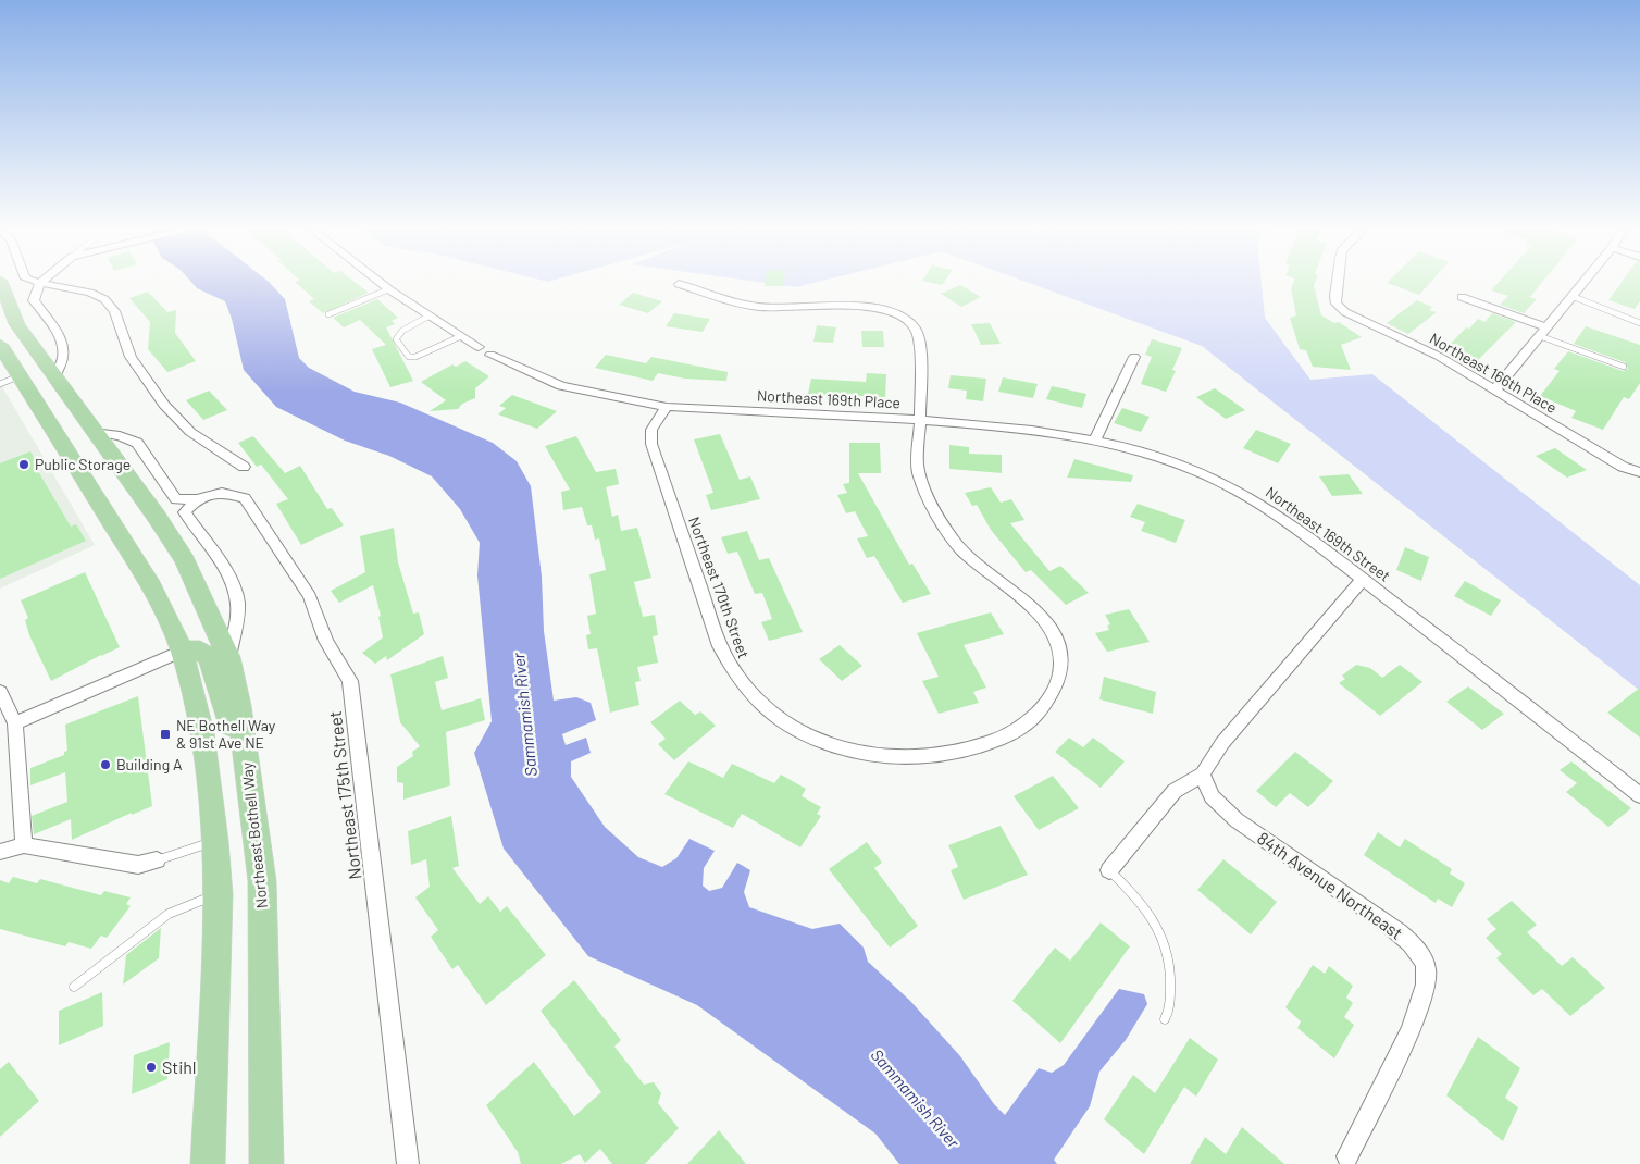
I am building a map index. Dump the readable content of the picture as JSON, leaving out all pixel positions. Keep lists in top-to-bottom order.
{
  "streets": {
    "main road": ["Northeast Bothell Way"],
    "street": [
      "Northeast 166th Place",
      "Northeast 169th Place",
      "Northeast 169th Street",
      "Northeast 170th Street",
      "Northeast 175th Street",
      "84th Avenue Northeast"
    ]
  },
  "crossings": [
    ["Northeast 169th Place", "Northeast 169th Street"],
    ["Northeast 169th Place", "Northeast 170th Street"]
  ],
  "water": ["Sammamish River"],
  "places": {
    "other": ["Public Storage", "Building A", "Stihl"],
    "transit": ["NE Bothell Way & 91st Ave NE"]
  }
}
